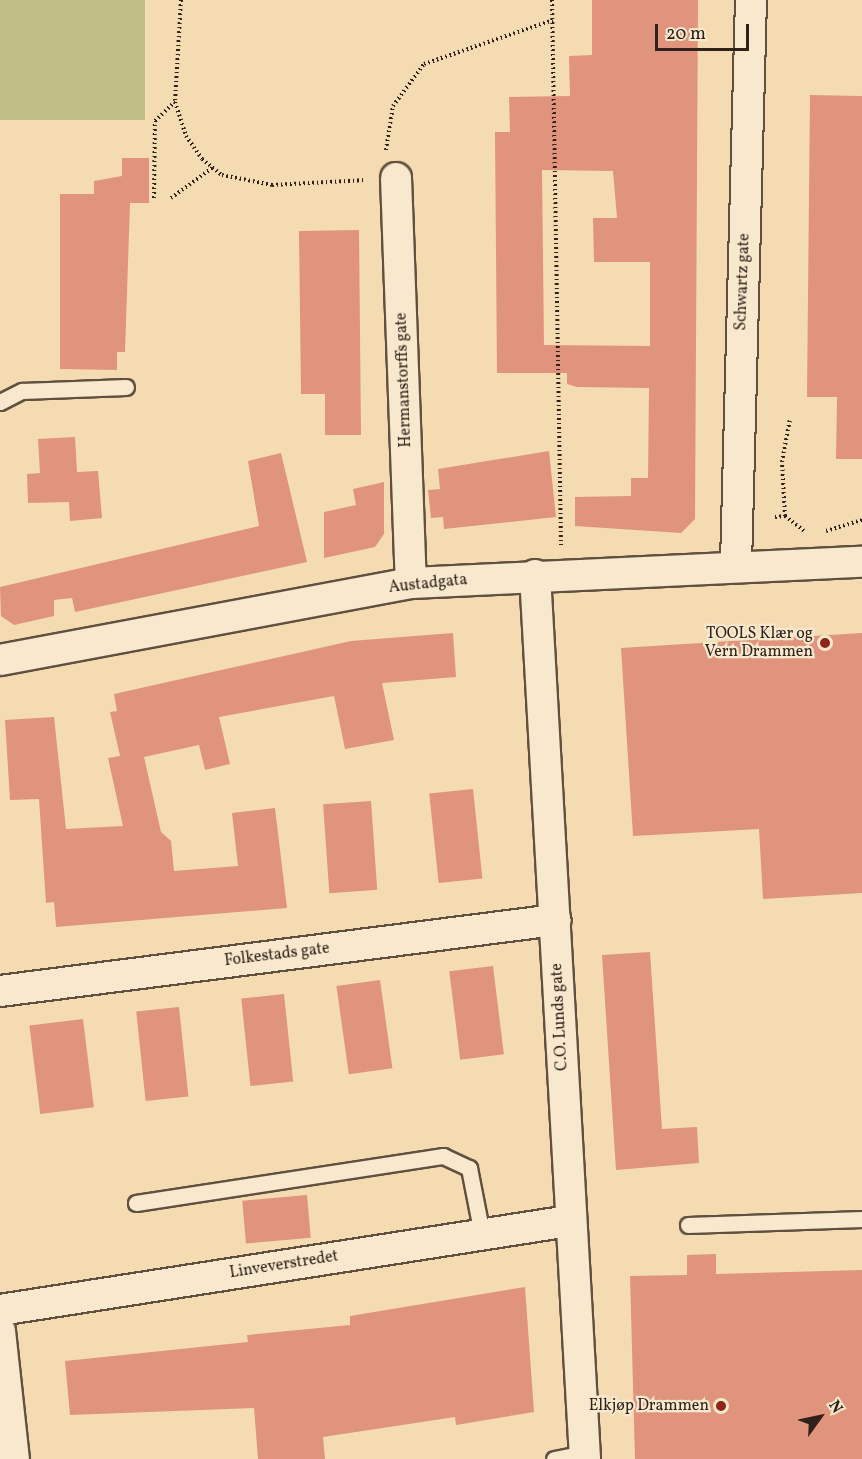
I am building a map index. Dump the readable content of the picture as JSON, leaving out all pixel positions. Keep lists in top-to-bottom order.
{
  "streets": {
    "street": [
      "Schwartz gate",
      "Hermanstorffs gate",
      "Austadgata",
      "Folkestads gate",
      "C.O. Lunds gate",
      "Linveverstredet"
    ]
  },
  "crossings": [
    ["Schwartz gate", "Austadgata"],
    ["Hermanstorffs gate", "Austadgata"],
    ["Austadgata", "C.O. Lunds gate"],
    ["Folkestads gate", "C.O. Lunds gate"],
    ["C.O. Lunds gate", "Linveverstredet"]
  ],
  "places": ["TOOLS Klær og Vern Drammen", "Elkjøp Drammen"],
  "scale_bar": "20 m",
  "north": "top right"
}
